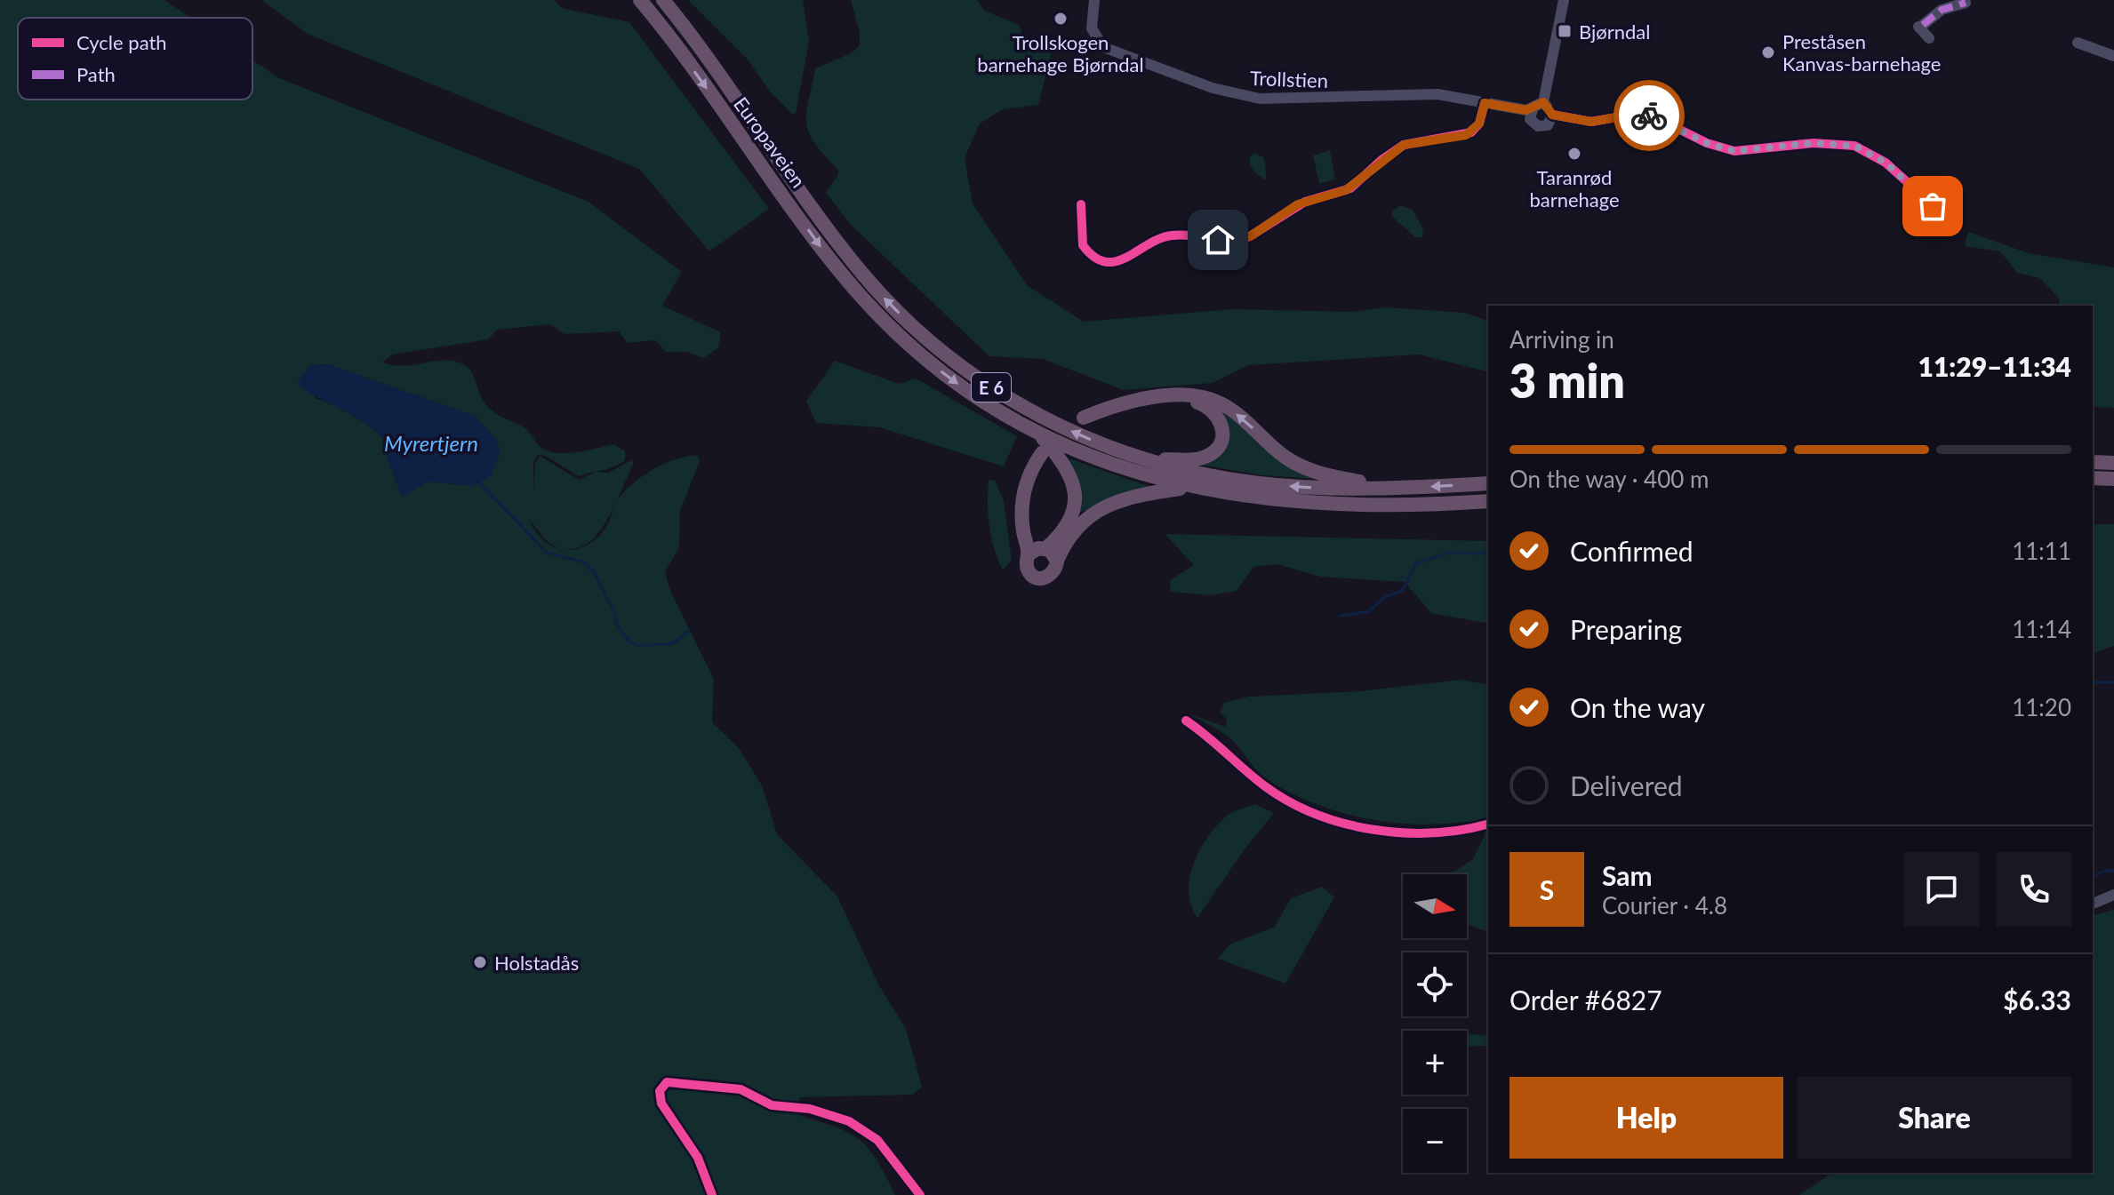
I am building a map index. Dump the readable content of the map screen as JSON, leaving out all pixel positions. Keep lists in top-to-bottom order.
{
  "streets": {
    "highway": ["Europaveien", "E 6"],
    "street": ["Trollstien"]
  },
  "crossings": [
    ["Europaveien", "E 6"]
  ],
  "water": ["Myrertjern"],
  "places": {
    "other": [
      "Trollskogen barnehage Bjørndal",
      "Preståsen Kanvas-barnehage",
      "Taranrød barnehage",
      "Holstadås"
    ],
    "transit": ["Bjørndal"]
  },
  "legend": ["Cycle path", "Path"],
  "north": "right",
  "page": {
    "heading": ["3 min", "Arriving in", "11:29–11:34"],
    "panel": [
      "Sam",
      "Courier · 4.8",
      "Order #6827",
      "$6.33"
    ],
    "bar": "On the way · 400 m",
    "list": [
      ["Confirmed", "11:11"],
      ["Preparing", "11:14"],
      ["On the way", "11:20"],
      "Delivered"
    ],
    "round": "S",
    "map_buttons": ["+", "−"],
    "buttons": ["Help", "Share"]
  }
}
